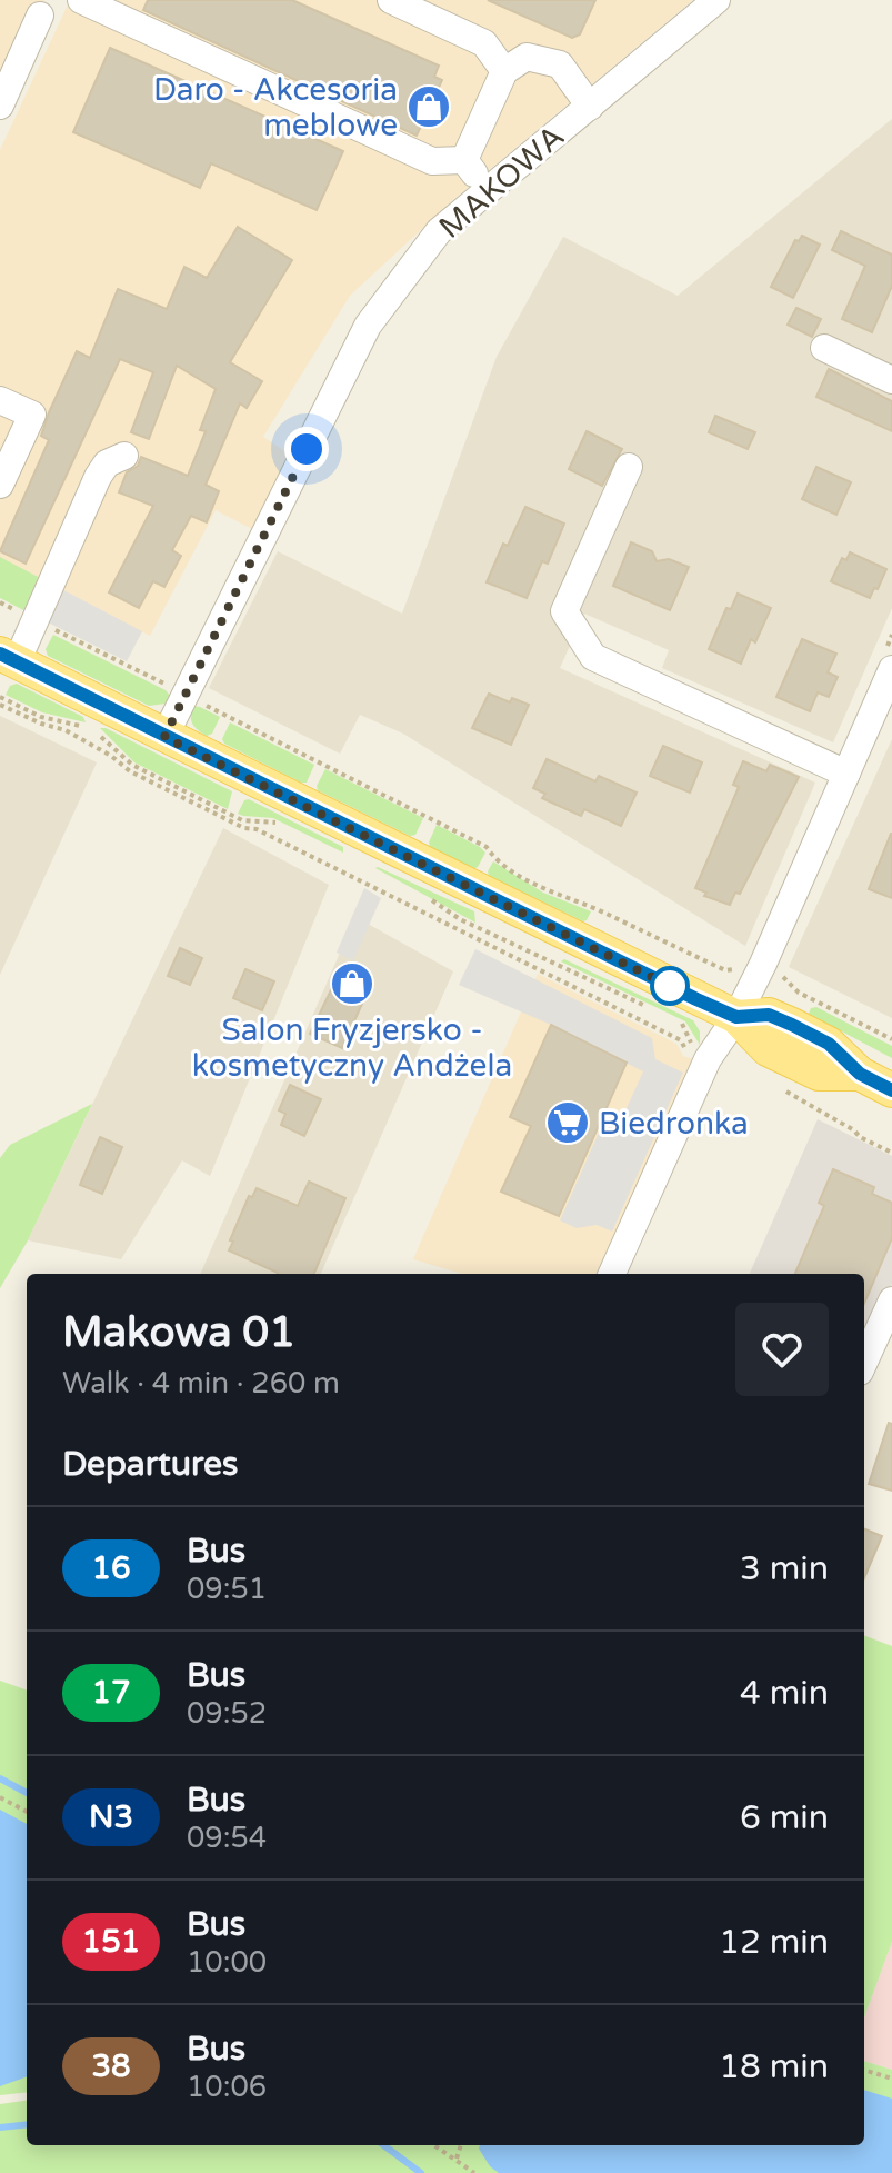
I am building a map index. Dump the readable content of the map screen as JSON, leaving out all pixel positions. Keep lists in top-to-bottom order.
{
  "streets": {
    "street": ["MAKOWA"]
  },
  "places": {
    "shop": ["Daro - Akcesoria meblowe", "Salon Fryzjersko - kosmetyczny Andżela"],
    "supermarket": ["Biedronka"]
  },
  "lines": ["bus line 16"],
  "page": {
    "heading": [
      ["Makowa 01", "Walk · 4 min · 260 m"],
      "Departures"
    ],
    "list": [
      {
        "mark": "16",
        "name": "Bus",
        "note": "09:51",
        "value": "3 min"
      },
      {
        "mark": "17",
        "name": "Bus",
        "note": "09:52",
        "value": "4 min"
      },
      {
        "mark": "N3",
        "name": "Bus",
        "note": "09:54",
        "value": "6 min"
      },
      {
        "mark": "151",
        "name": "Bus",
        "note": "10:00",
        "value": "12 min"
      },
      {
        "mark": "38",
        "name": "Bus",
        "note": "10:06",
        "value": "18 min"
      }
    ]
  }
}
